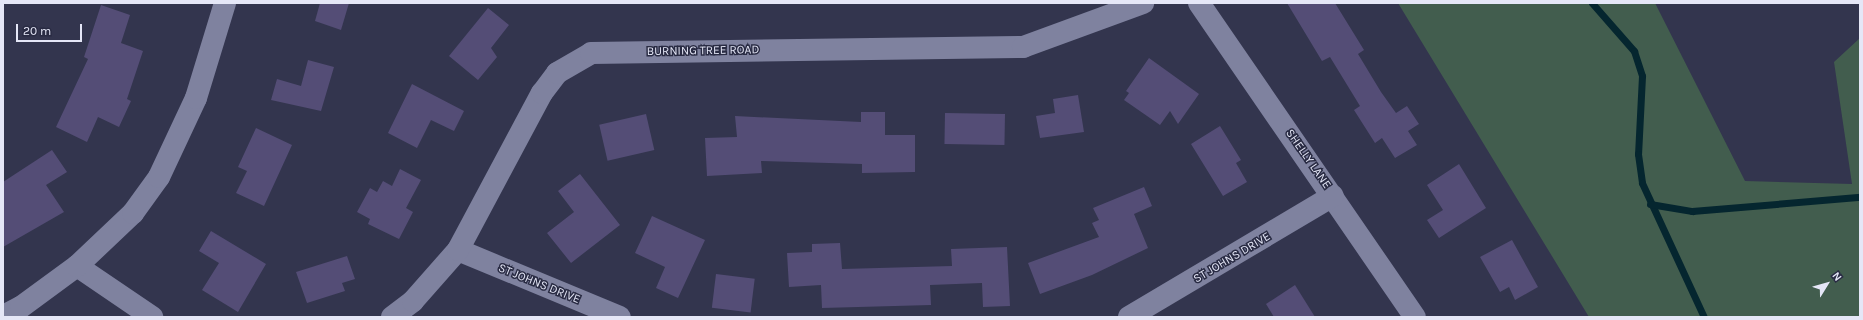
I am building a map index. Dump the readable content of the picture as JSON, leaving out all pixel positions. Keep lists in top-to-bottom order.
{
  "streets": {
    "street": ["BURNING TREE ROAD", "SHELLY LANE", "ST JOHNS DRIVE"]
  },
  "crossings": [
    ["BURNING TREE ROAD", "ST JOHNS DRIVE"],
    ["SHELLY LANE", "ST JOHNS DRIVE"]
  ],
  "scale_bar": "20 m",
  "north": "top right"
}
